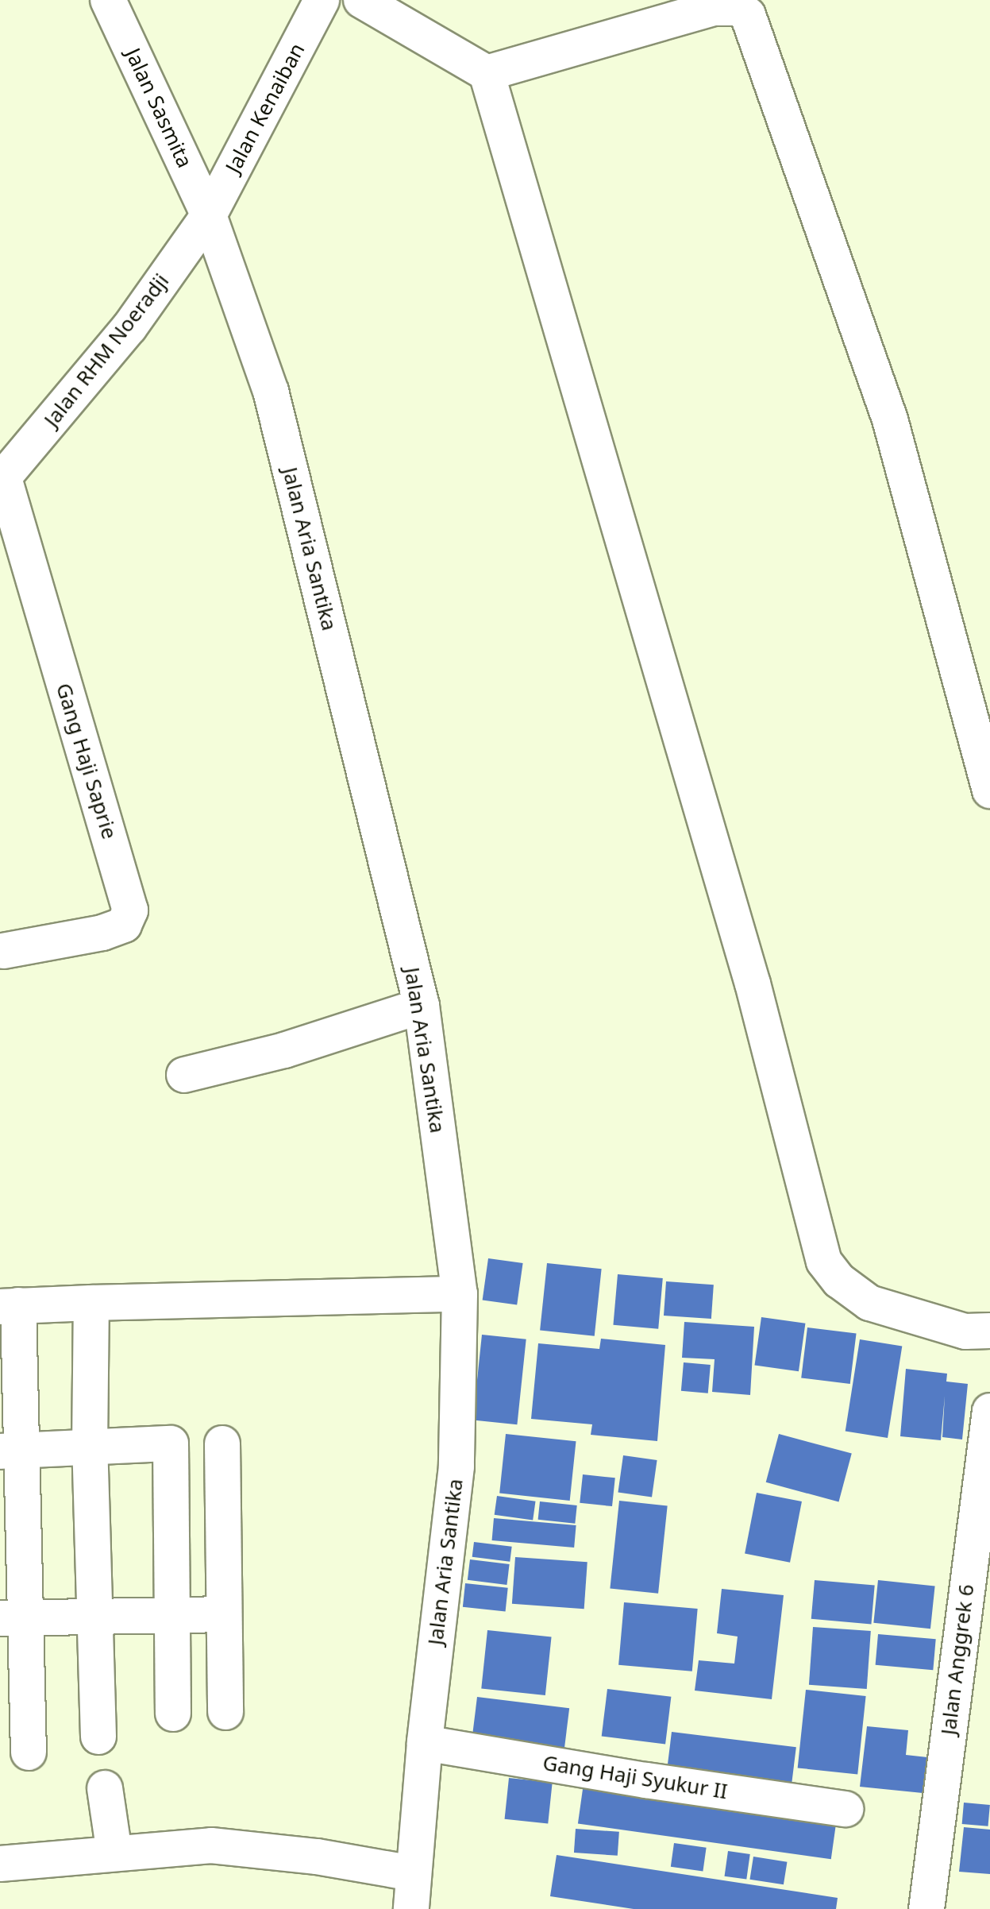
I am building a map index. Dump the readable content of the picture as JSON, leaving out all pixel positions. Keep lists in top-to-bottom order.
{
  "streets": {
    "street": [
      "Jalan Sasmita",
      "Jalan Kenaiban",
      "Jalan RHM Noeradji",
      "Jalan Aria Santika",
      "Gang Haji Saprie",
      "Jalan Anggrek 6",
      "Gang Haji Syukur II"
    ]
  },
  "crossings": [
    ["Jalan Sasmita", "Jalan Kenaiban"],
    ["Jalan Sasmita", "Jalan RHM Noeradji"],
    ["Jalan Sasmita", "Jalan Aria Santika"],
    ["Jalan Kenaiban", "Jalan RHM Noeradji"],
    ["Jalan Kenaiban", "Jalan Aria Santika"],
    ["Jalan RHM Noeradji", "Jalan Aria Santika"],
    ["Jalan RHM Noeradji", "Gang Haji Saprie"],
    ["Jalan Aria Santika", "Gang Haji Syukur II"]
  ]
}
